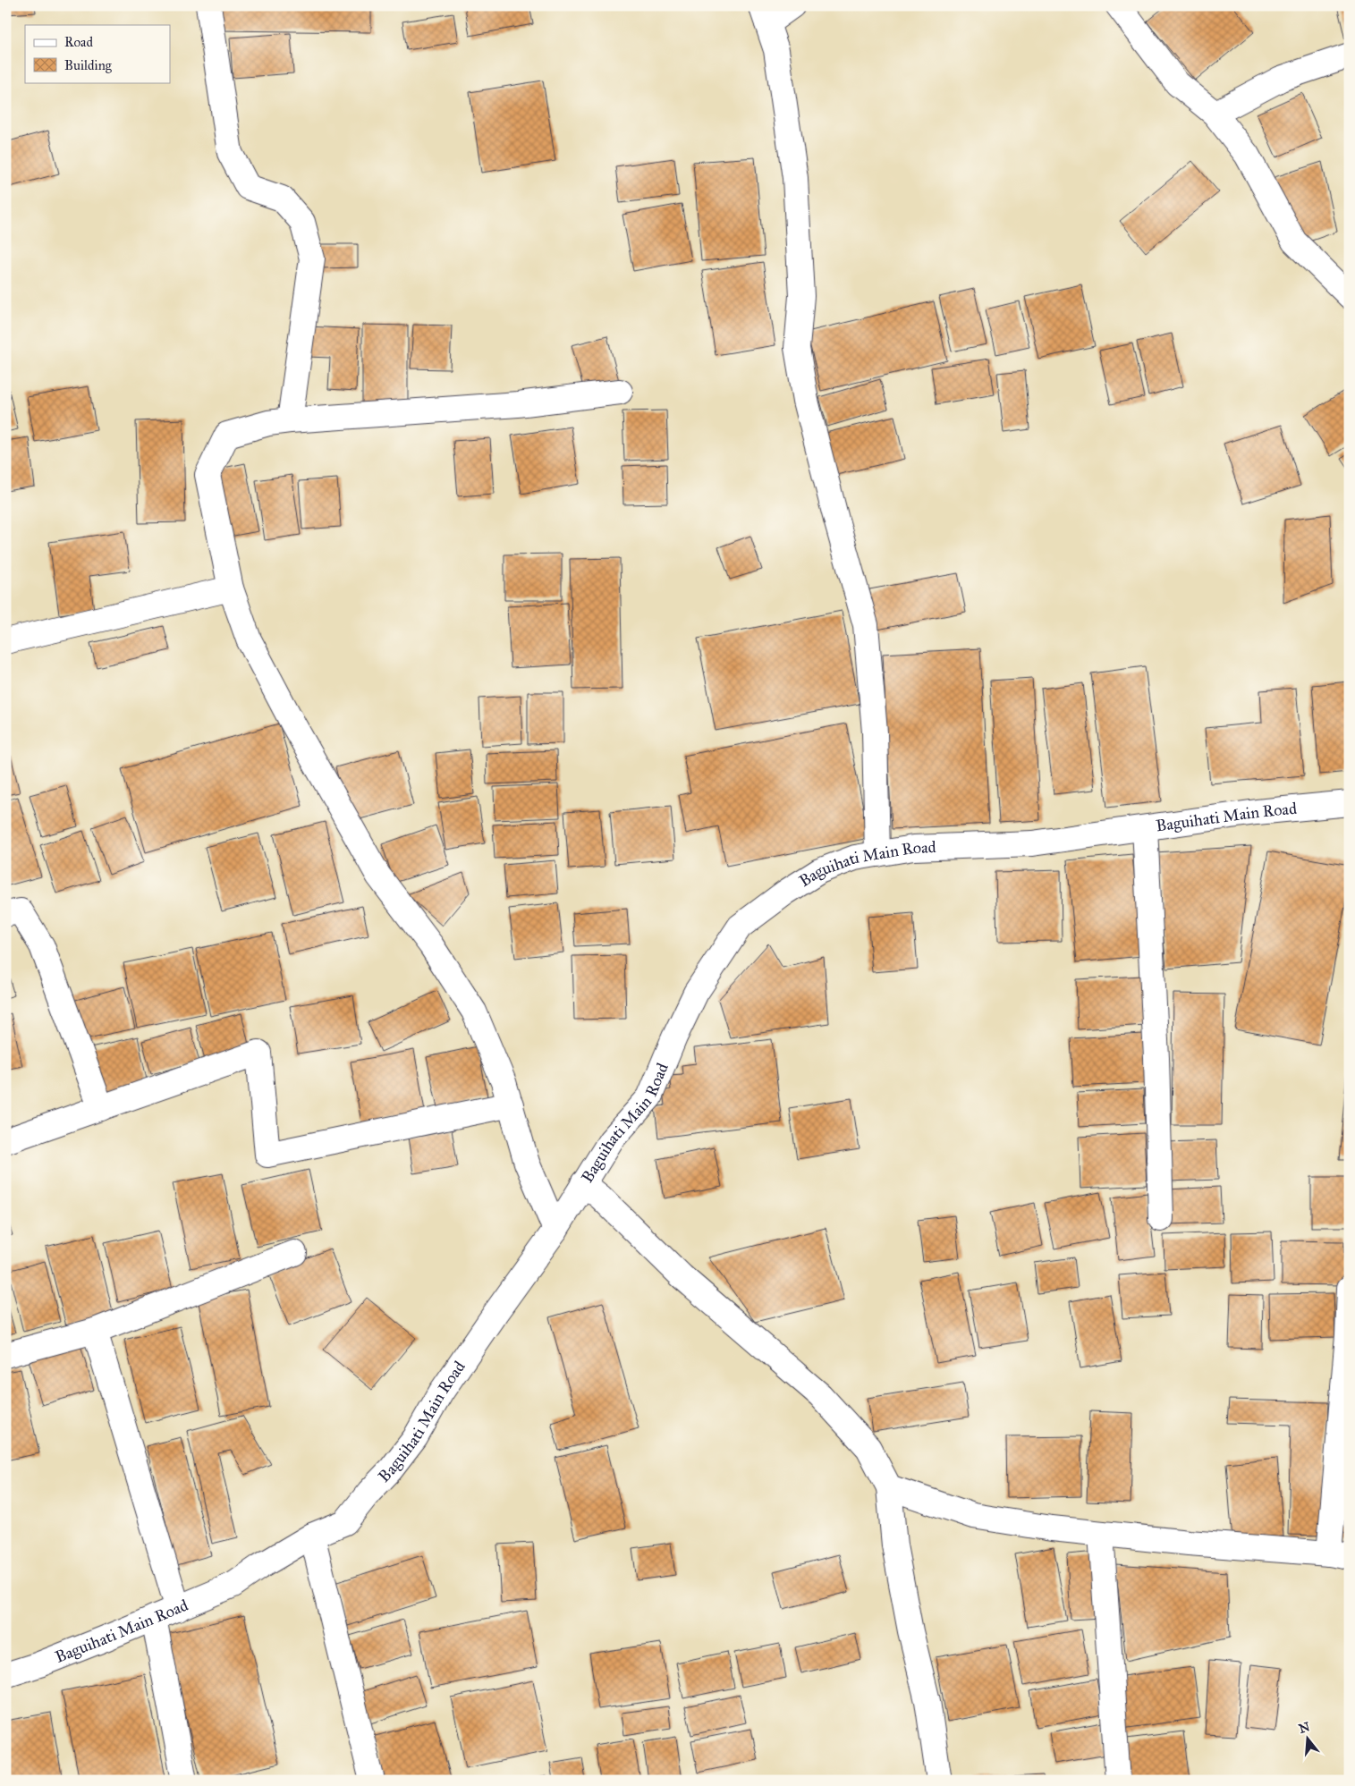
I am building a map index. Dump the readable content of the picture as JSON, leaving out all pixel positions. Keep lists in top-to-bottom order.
{
  "streets": {
    "street": ["Baguihati Main Road"]
  },
  "legend": ["Road", "Building"],
  "north": "top"
}
